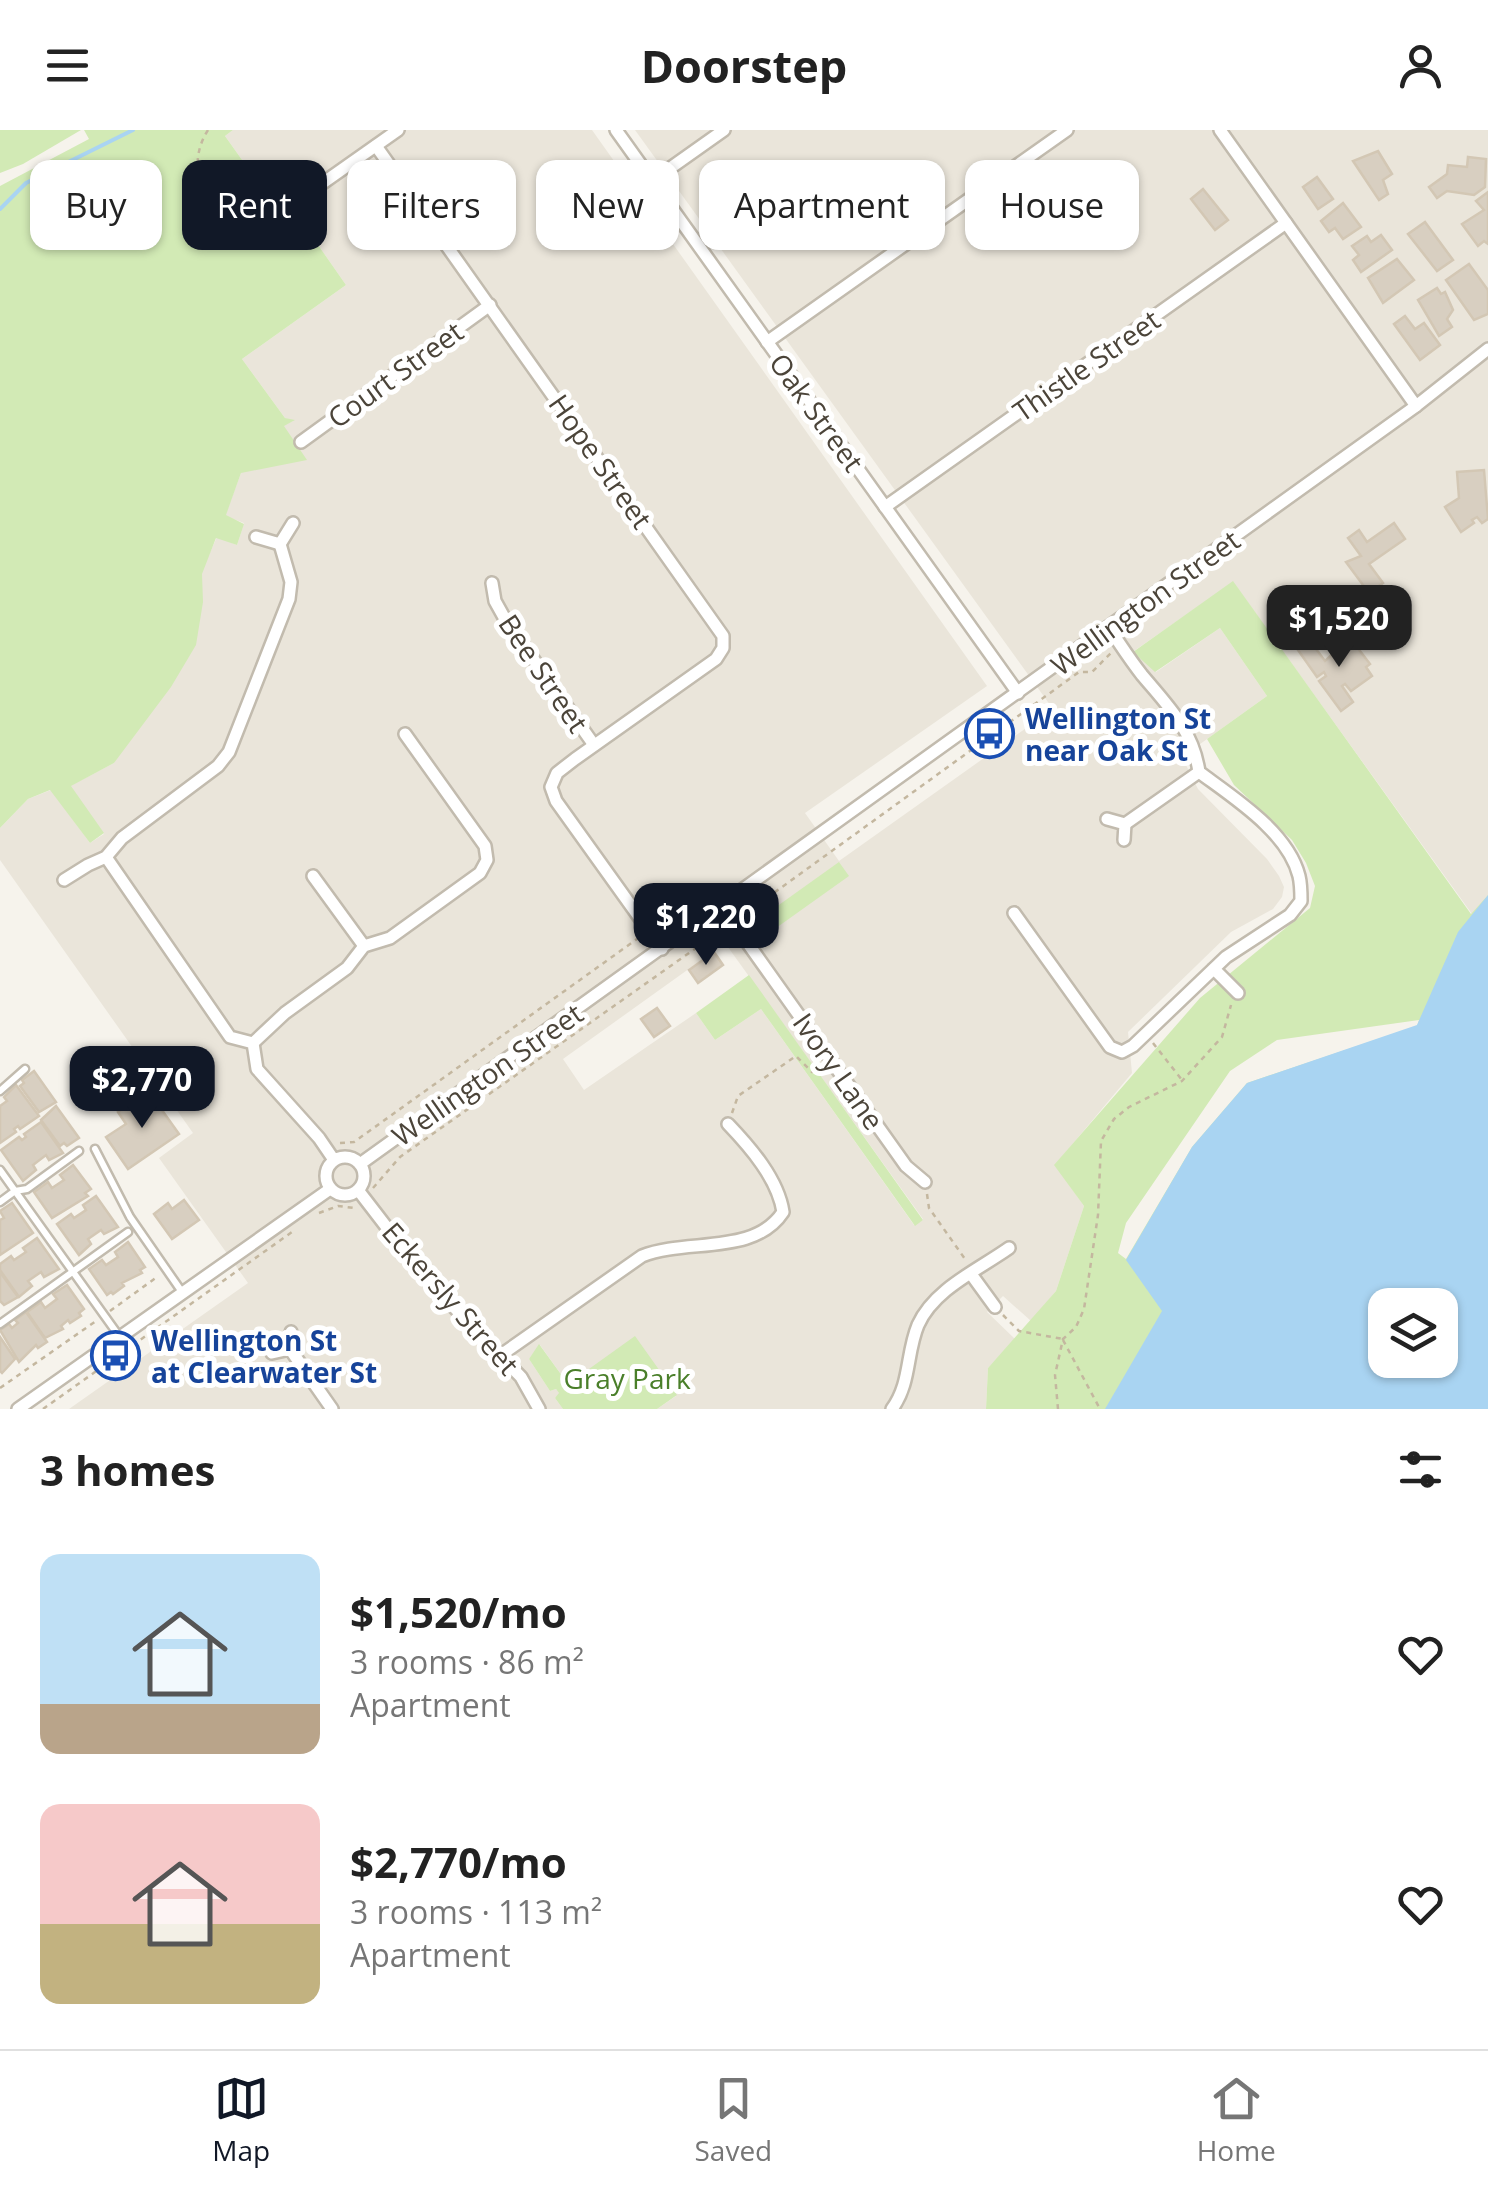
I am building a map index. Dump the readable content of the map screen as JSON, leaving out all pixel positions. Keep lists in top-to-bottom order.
{
  "streets": {
    "street": [
      "Thistle Street",
      "Court Street",
      "Oak Street",
      "Hope Street",
      "Wellington Street",
      "Bee Street",
      "Ivory Lane",
      "Eckersly Street"
    ]
  },
  "crossings": [
    ["Thistle Street", "Oak Street"],
    ["Court Street", "Hope Street"],
    ["Oak Street", "Wellington Street"],
    ["Hope Street", "Bee Street"],
    ["Wellington Street", "Bee Street"],
    ["Wellington Street", "Ivory Lane"],
    ["Wellington Street", "Eckersly Street"]
  ],
  "parks": ["Gray Park"],
  "places": {
    "bus stop": ["Wellington St near Oak St", "Wellington St at Clearwater St"]
  },
  "page": {
    "header": "Doorstep",
    "chip": [
      "Buy",
      "Rent",
      "Filters",
      "New",
      "Apartment",
      "House"
    ],
    "price": ["$1,520", "$1,220", "$2,770"],
    "heading": "3 homes",
    "list": [
      {
        "name": "$1,520/mo",
        "note": "3 rooms · 86 m² · Apartment"
      },
      {
        "name": "$2,770/mo",
        "note": "3 rooms · 113 m² · Apartment"
      }
    ],
    "tabs": ["Map", "Saved", "Home"]
  }
}
